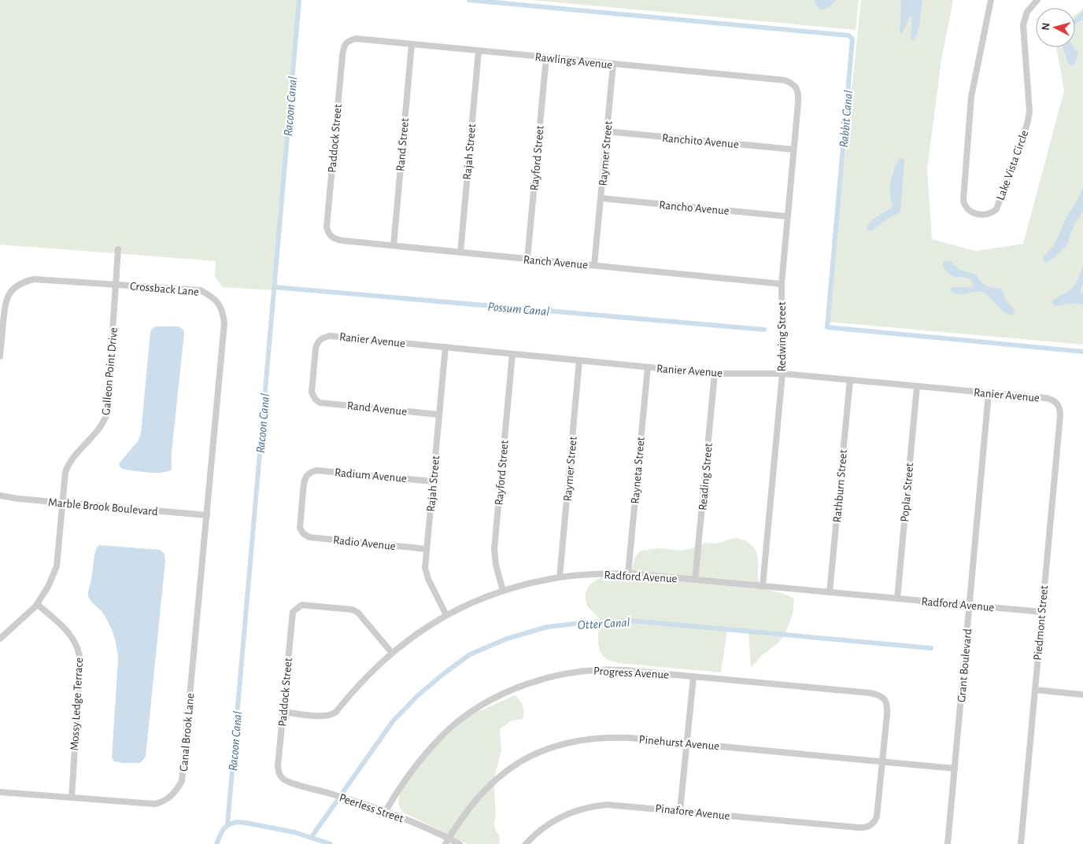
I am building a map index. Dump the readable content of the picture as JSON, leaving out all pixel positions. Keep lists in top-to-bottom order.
{
  "streets": {
    "street": [
      "Rawlings Avenue",
      "Paddock Street",
      "Ranchito Avenue",
      "Rand Street",
      "Rajah Street",
      "Raymer Street",
      "Rayford Street",
      "Lake Vista Circle",
      "Rancho Avenue",
      "Ranch Avenue",
      "Crossback Lane",
      "Redwing Street",
      "Ranier Avenue",
      "Galleon Point Drive",
      "Rand Avenue",
      "Rayneta Street",
      "Radium Avenue",
      "Reading Street",
      "Rathburn Street",
      "Poplar Street",
      "Marble Brook Boulevard",
      "Radio Avenue",
      "Radford Avenue",
      "Piedmont Street",
      "Grant Boulevard",
      "Progress Avenue",
      "Mossy Ledge Terrace",
      "Canal Brook Lane",
      "Pinehurst Avenue",
      "Peerless Street",
      "Pinafore Avenue"
    ]
  },
  "crossings": [
    ["Rawlings Avenue", "Paddock Street"],
    ["Rawlings Avenue", "Rand Street"],
    ["Rawlings Avenue", "Rajah Street"],
    ["Rawlings Avenue", "Raymer Street"],
    ["Rawlings Avenue", "Rayford Street"],
    ["Rawlings Avenue", "Redwing Street"],
    ["Paddock Street", "Ranch Avenue"],
    ["Paddock Street", "Radford Avenue"],
    ["Paddock Street", "Peerless Street"],
    ["Ranchito Avenue", "Raymer Street"],
    ["Ranchito Avenue", "Redwing Street"],
    ["Rand Street", "Ranch Avenue"],
    ["Rajah Street", "Ranch Avenue"],
    ["Rajah Street", "Ranier Avenue"],
    ["Rajah Street", "Rand Avenue"],
    ["Rajah Street", "Radium Avenue"],
    ["Rajah Street", "Radio Avenue"],
    ["Rajah Street", "Radford Avenue"],
    ["Raymer Street", "Rancho Avenue"],
    ["Raymer Street", "Ranch Avenue"],
    ["Raymer Street", "Ranier Avenue"],
    ["Raymer Street", "Radford Avenue"],
    ["Rayford Street", "Ranch Avenue"],
    ["Rayford Street", "Ranier Avenue"],
    ["Rayford Street", "Radford Avenue"],
    ["Rancho Avenue", "Redwing Street"],
    ["Ranch Avenue", "Redwing Street"],
    ["Crossback Lane", "Galleon Point Drive"],
    ["Crossback Lane", "Marble Brook Boulevard"],
    ["Crossback Lane", "Canal Brook Lane"],
    ["Redwing Street", "Ranier Avenue"],
    ["Redwing Street", "Radford Avenue"],
    ["Ranier Avenue", "Rand Avenue"],
    ["Ranier Avenue", "Rayneta Street"],
    ["Ranier Avenue", "Reading Street"],
    ["Ranier Avenue", "Rathburn Street"],
    ["Ranier Avenue", "Poplar Street"],
    ["Ranier Avenue", "Piedmont Street"],
    ["Ranier Avenue", "Grant Boulevard"],
    ["Galleon Point Drive", "Marble Brook Boulevard"],
    ["Rayneta Street", "Radford Avenue"],
    ["Radium Avenue", "Radio Avenue"],
    ["Reading Street", "Radford Avenue"],
    ["Rathburn Street", "Radford Avenue"],
    ["Poplar Street", "Radford Avenue"],
    ["Marble Brook Boulevard", "Canal Brook Lane"],
    ["Radford Avenue", "Piedmont Street"],
    ["Radford Avenue", "Grant Boulevard"],
    ["Grant Boulevard", "Pinehurst Avenue"],
    ["Progress Avenue", "Pinehurst Avenue"],
    ["Progress Avenue", "Peerless Street"],
    ["Progress Avenue", "Pinafore Avenue"],
    ["Mossy Ledge Terrace", "Canal Brook Lane"],
    ["Pinehurst Avenue", "Peerless Street"],
    ["Pinehurst Avenue", "Pinafore Avenue"]
  ],
  "water": [
    "Racoon Canal",
    "Rabbit Canal",
    "Possum Canal",
    "Otter Canal"
  ],
  "north": "left"
}
